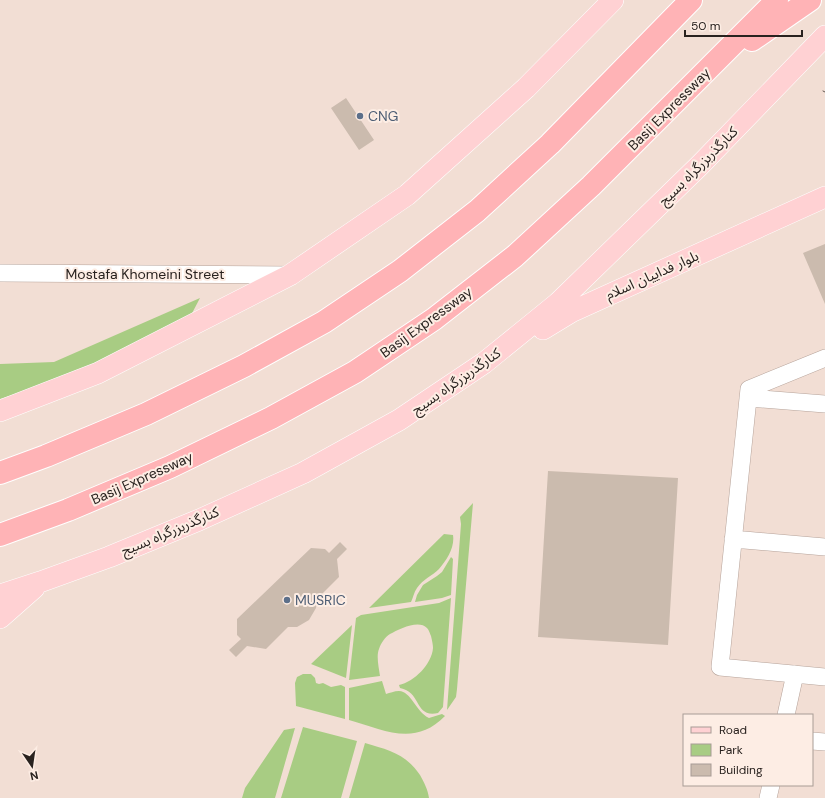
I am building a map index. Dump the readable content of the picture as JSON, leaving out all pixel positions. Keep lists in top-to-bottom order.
{
  "streets": {
    "highway": ["Basij Expressway"],
    "main road": ["کنارگذربزرگراه بسیج", "بلوار فداییان اسلام"],
    "street": ["Mostafa Khomeini Street"]
  },
  "crossings": [
    ["کنارگذربزرگراه بسیج", "بلوار فداییان اسلام"]
  ],
  "places": ["CNG", "MUSRIC"],
  "legend": ["Road", "Park", "Building"],
  "scale_bar": "50 m",
  "north": "bottom"
}
